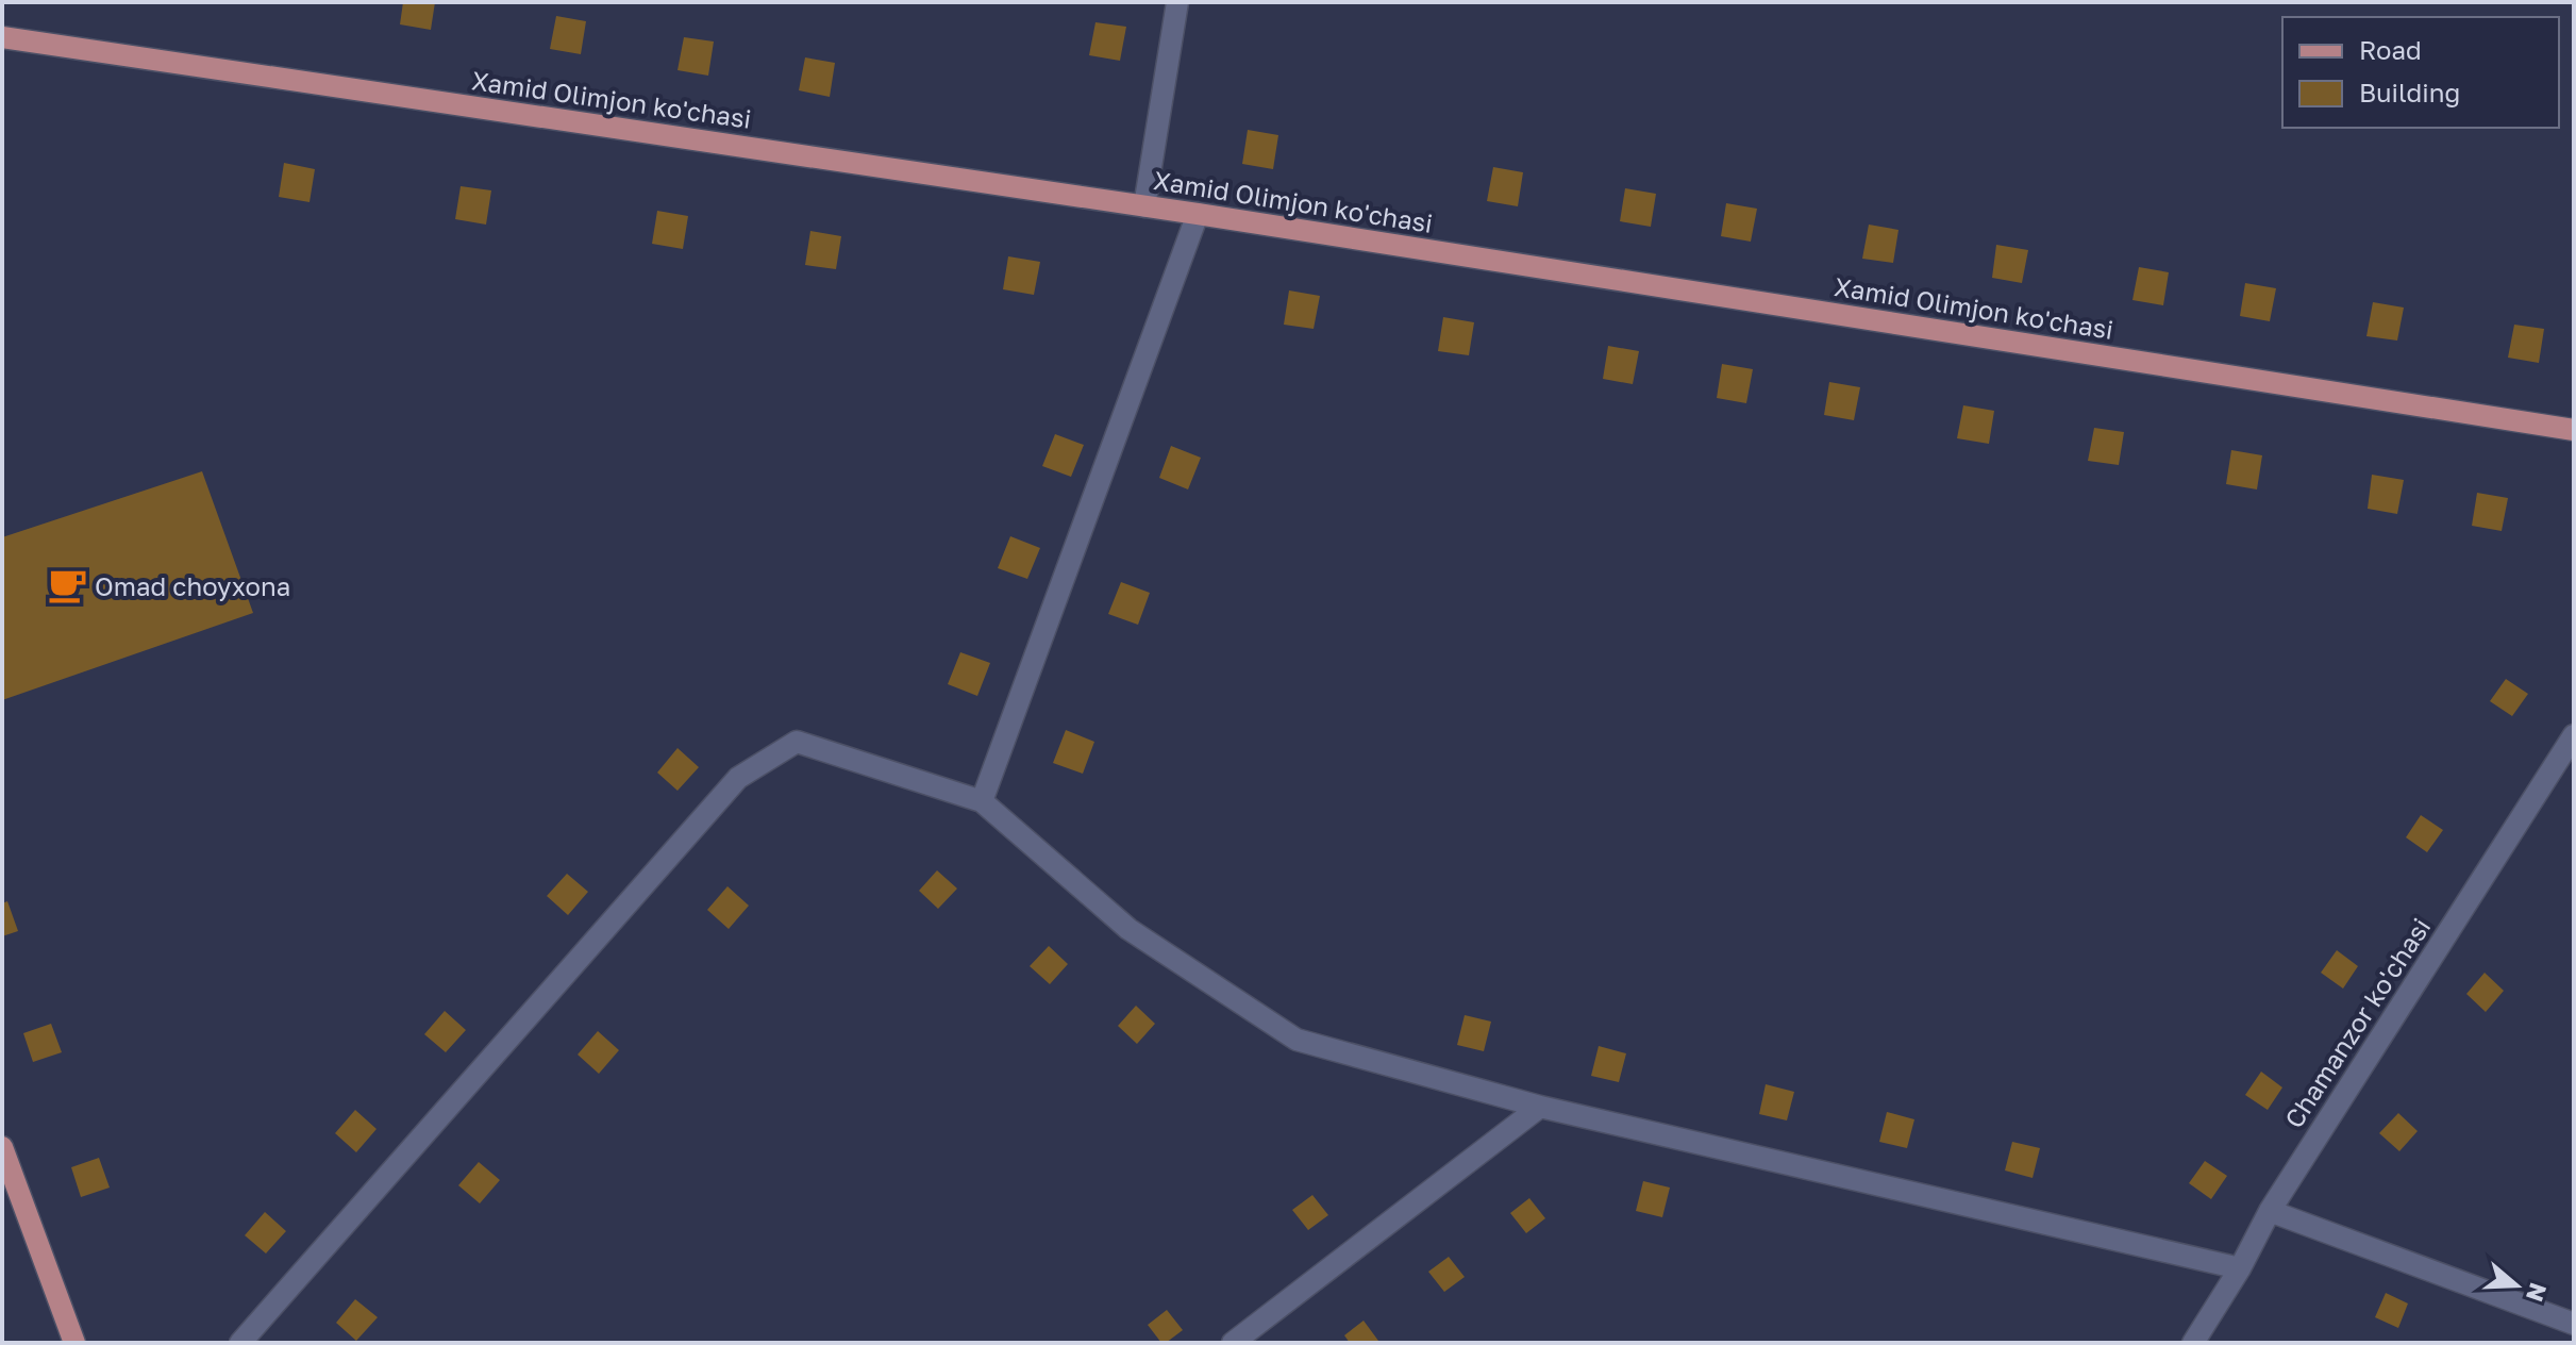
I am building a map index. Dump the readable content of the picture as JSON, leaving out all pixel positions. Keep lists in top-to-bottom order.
{
  "streets": {
    "main road": ["Xamid Olimjon ko'chasi"],
    "street": ["Chamanzor ko'chasi"]
  },
  "places": {
    "cafe": ["Omad choyxona"]
  },
  "legend": ["Road", "Building"],
  "north": "right"
}
